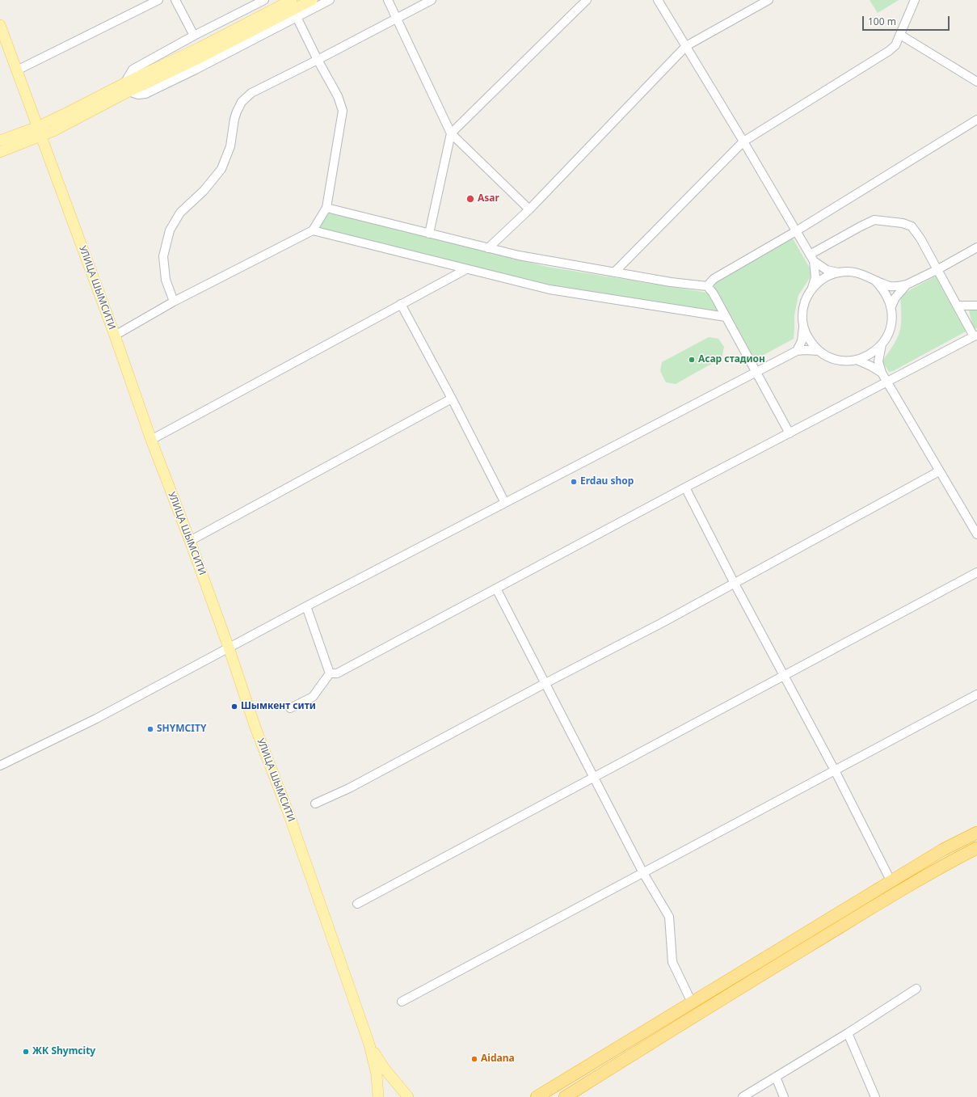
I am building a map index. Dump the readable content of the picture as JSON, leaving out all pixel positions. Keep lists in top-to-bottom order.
{
  "streets": {
    "main road": ["УЛИЦА ШЫМСИТИ"]
  },
  "places": [
    "Asar",
    "Асар стадион",
    "Erdau shop",
    "Шымкент сити",
    "SHYMCITY",
    "ЖК Shymcity",
    "Aidana"
  ],
  "scale_bar": "100 m"
}
